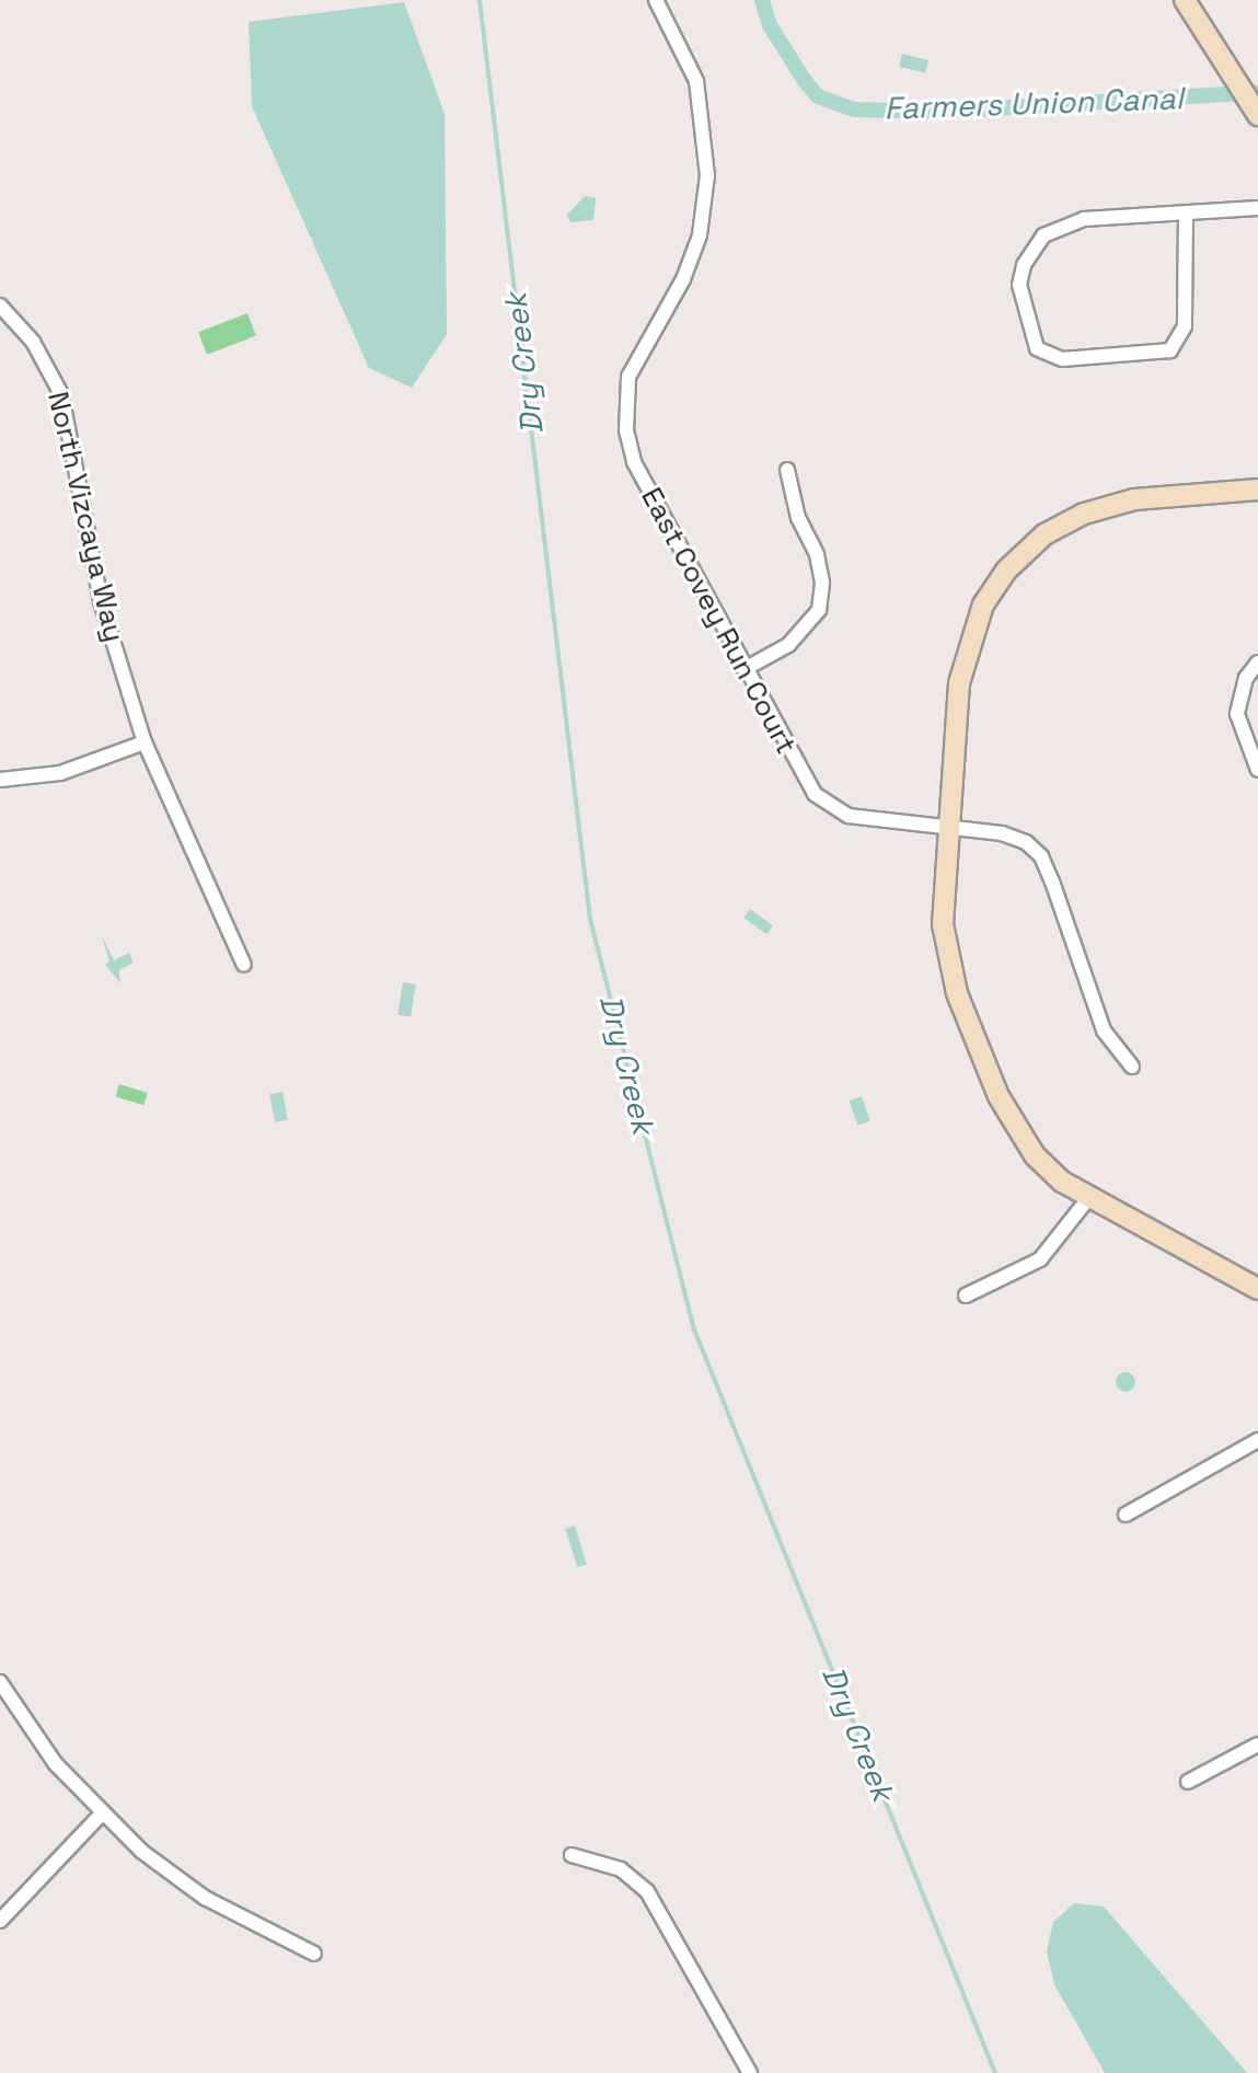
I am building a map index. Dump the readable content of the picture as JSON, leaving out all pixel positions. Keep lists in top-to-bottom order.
{
  "streets": {
    "street": ["North Vizcaya Way", "East Covey Run Court"]
  },
  "water": ["Farmers Union Canal", "Dry Creek"]
}
